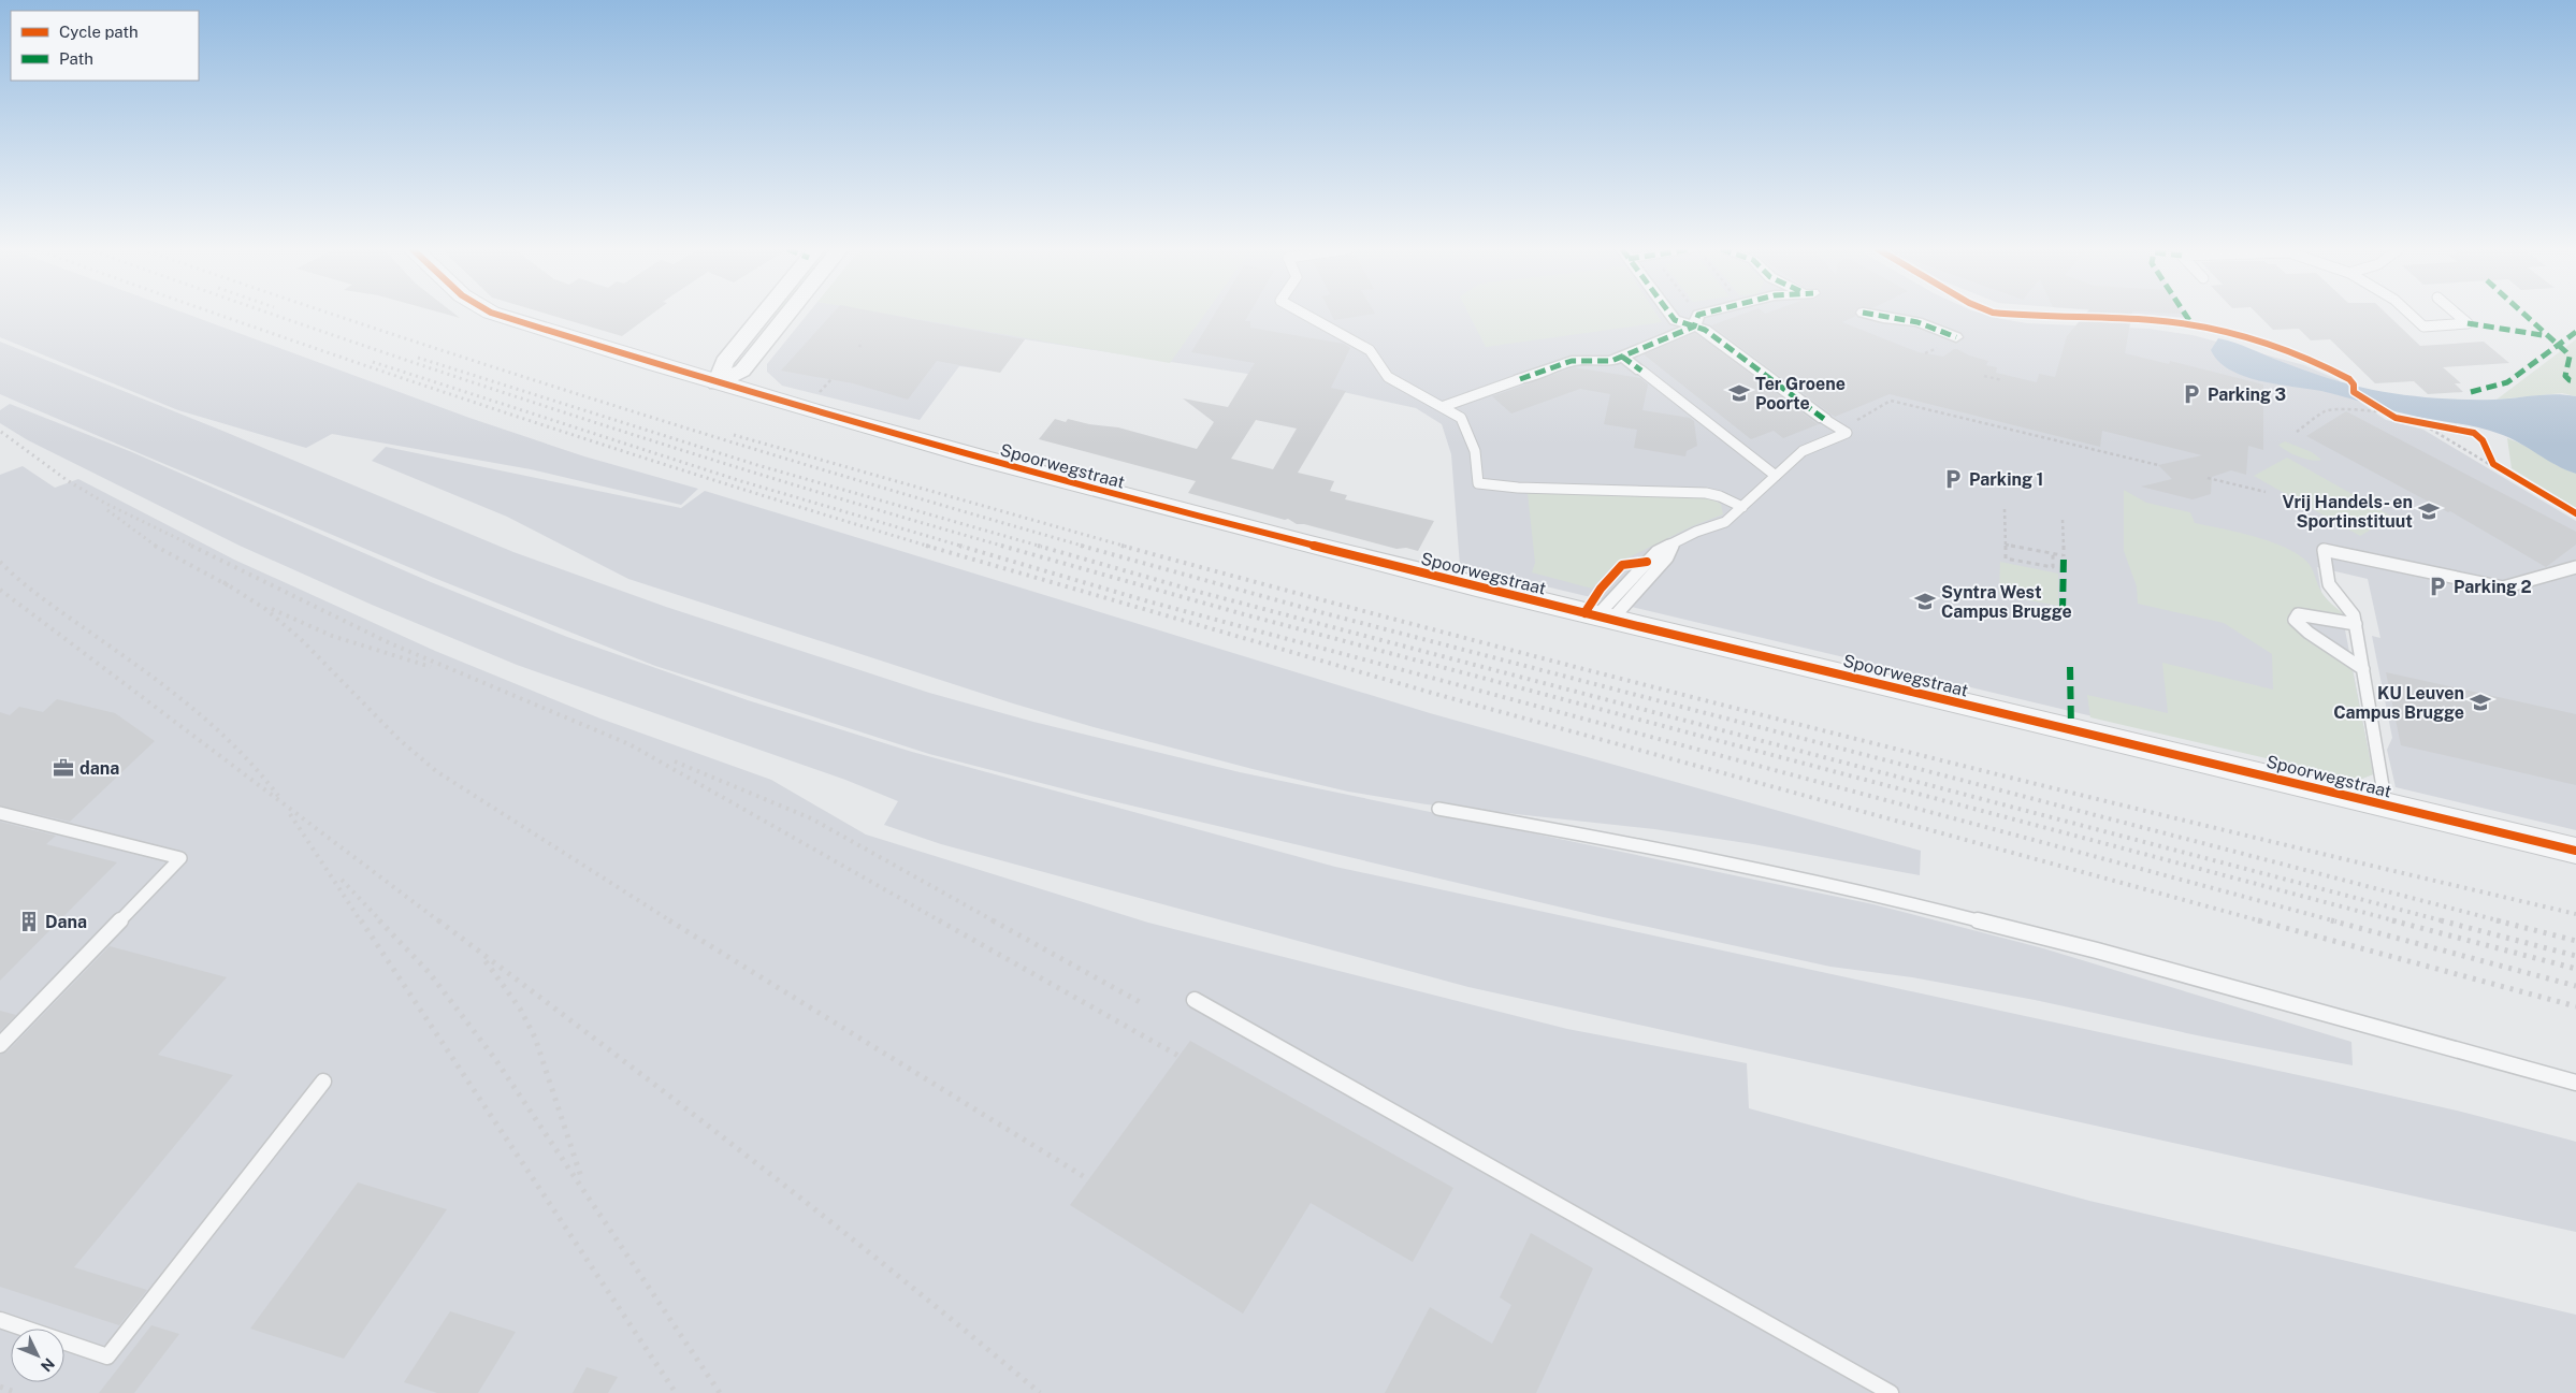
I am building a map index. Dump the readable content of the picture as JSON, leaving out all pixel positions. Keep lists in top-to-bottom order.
{
  "streets": {
    "street": ["Spoorwegstraat"]
  },
  "places": {
    "school or university": [
      "Ter Groene Poorte",
      "Vrij Handels- en Sportinstituut",
      "Syntra West Campus Brugge",
      "KU Leuven Campus Brugge"
    ],
    "parking": ["Parking 3", "Parking 1", "Parking 2"],
    "office": ["dana"],
    "building": ["Dana"]
  },
  "legend": ["Cycle path", "Path"],
  "north": "bottom right"
}
